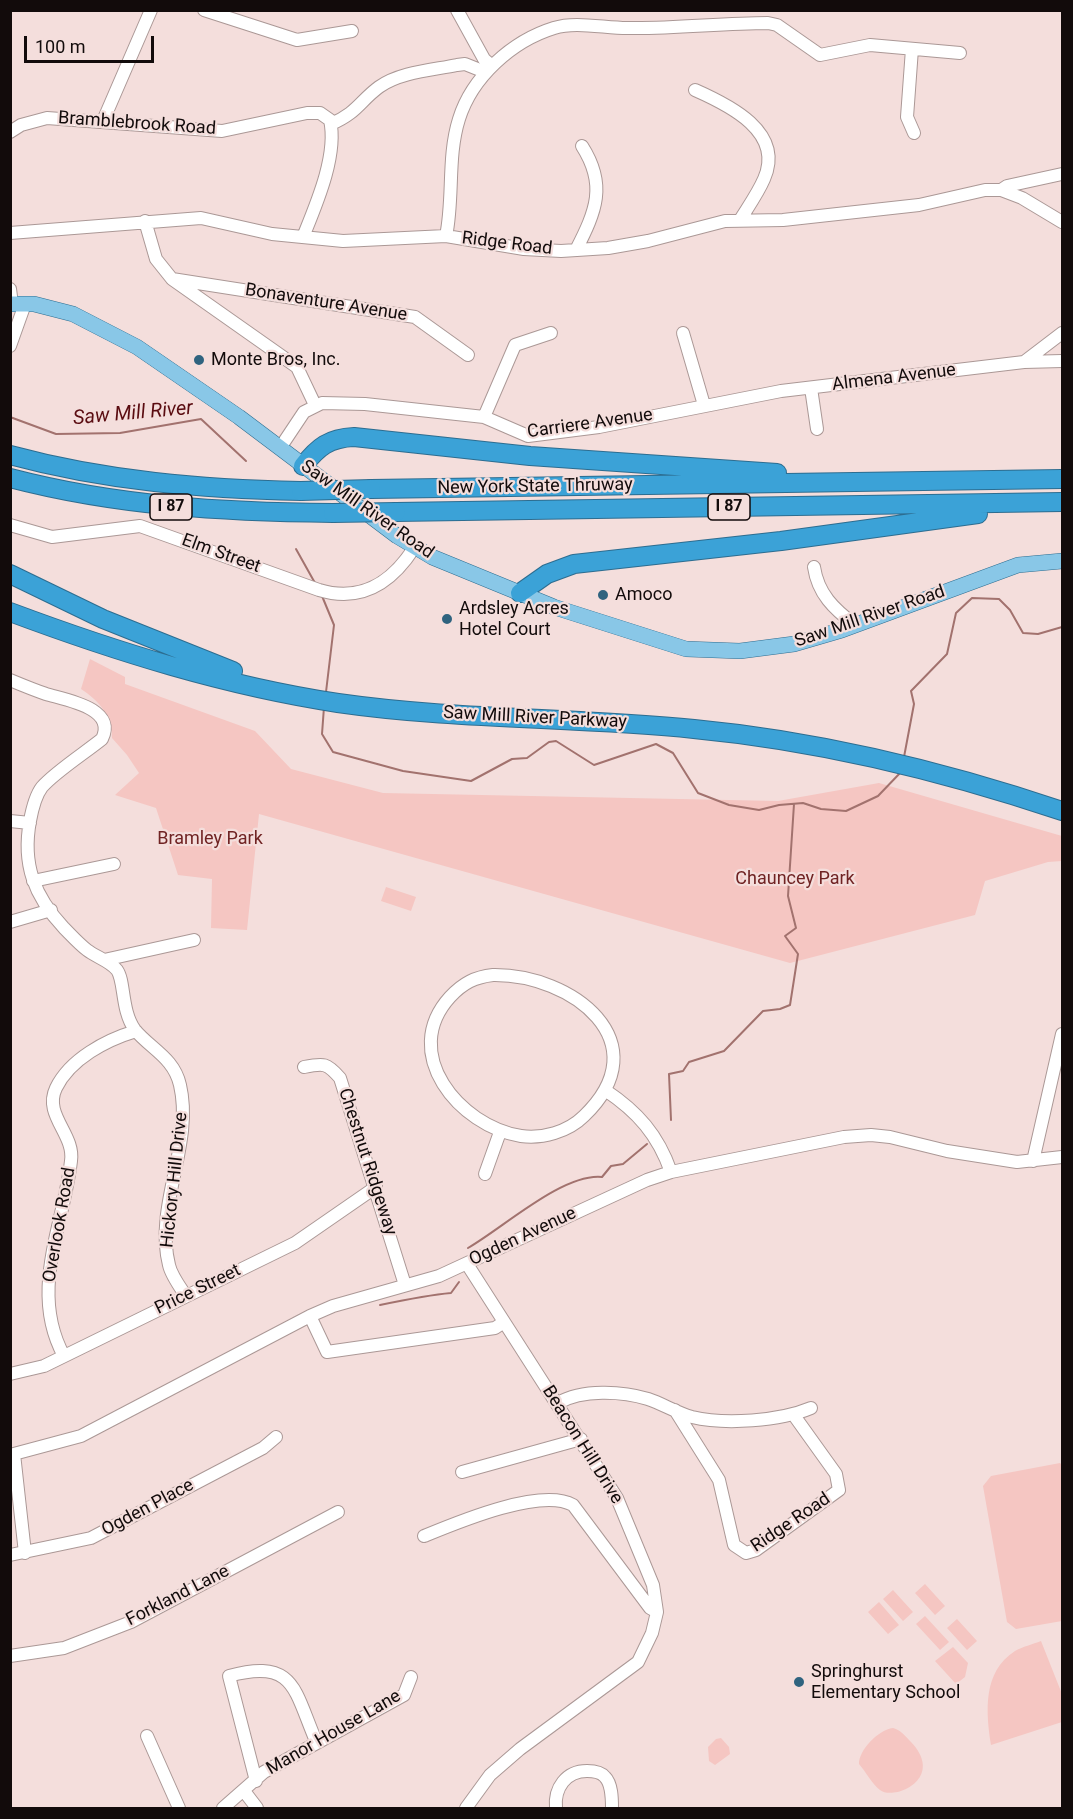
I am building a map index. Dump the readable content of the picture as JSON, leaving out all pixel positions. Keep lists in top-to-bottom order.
{
  "streets": {
    "highway": ["New York State Thruway", "I 87", "Saw Mill River Parkway"],
    "main road": ["Saw Mill River Road"],
    "street": [
      "Bramblebrook Road",
      "Ridge Road",
      "Bonaventure Avenue",
      "Almena Avenue",
      "Carriere Avenue",
      "Elm Street",
      "Chestnut Ridgeway",
      "Hickory Hill Drive",
      "Overlook Road",
      "Ogden Avenue",
      "Price Street",
      "Beacon Hill Drive",
      "Ogden Place",
      "Forkland Lane",
      "Manor House Lane"
    ]
  },
  "crossings": [
    ["Almena Avenue", "Carriere Avenue"],
    ["Saw Mill River Road", "Elm Street"],
    ["Chestnut Ridgeway", "Ogden Avenue"],
    ["Chestnut Ridgeway", "Price Street"],
    ["Hickory Hill Drive", "Overlook Road"],
    ["Hickory Hill Drive", "Price Street"],
    ["Overlook Road", "Price Street"],
    ["Ogden Avenue", "Beacon Hill Drive"]
  ],
  "water": ["Saw Mill River"],
  "parks": ["Bramley Park", "Chauncey Park"],
  "places": [
    "Monte Bros, Inc.",
    "Amoco",
    "Ardsley Acres Hotel Court",
    "Springhurst Elementary School"
  ],
  "scale_bar": "100 m"
}
